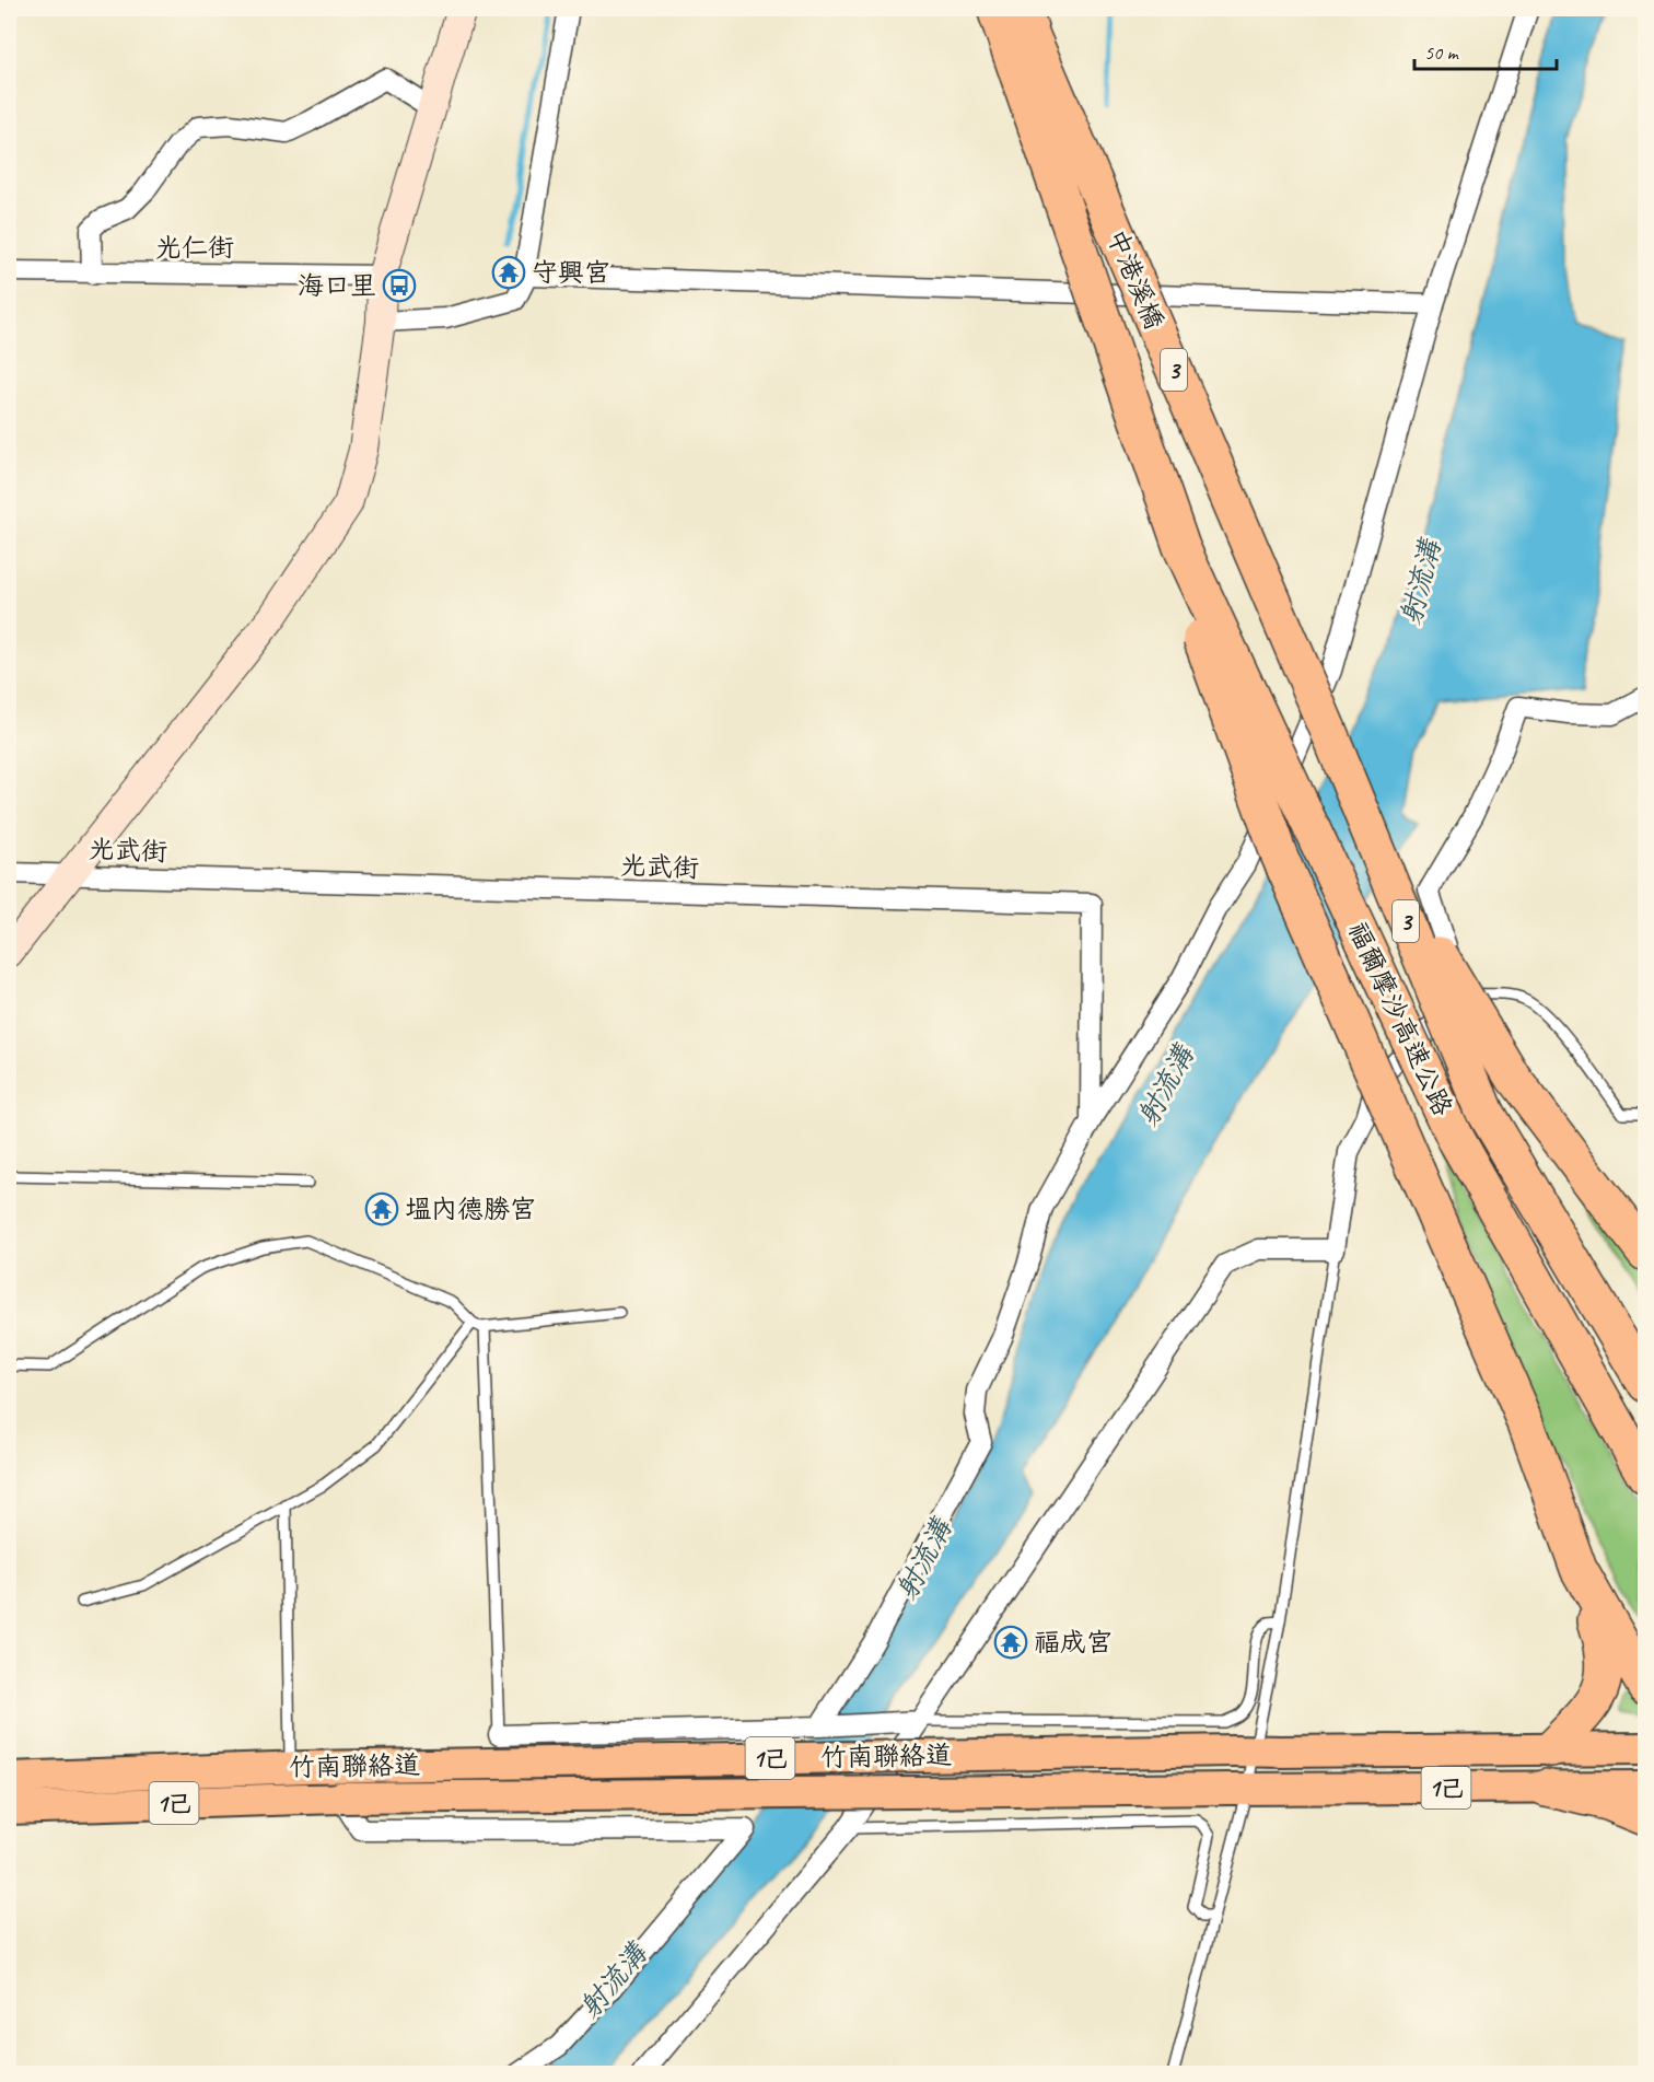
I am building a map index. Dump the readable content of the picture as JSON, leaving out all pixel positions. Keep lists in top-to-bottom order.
{
  "streets": {
    "highway": ["中港溪橋", "3", "福爾摩沙高速公路"],
    "main road": ["竹南聯絡道", "1己"],
    "street": ["光仁街", "光武街"]
  },
  "crossings": [
    ["中港溪橋", "福爾摩沙高速公路"]
  ],
  "water": ["射流溝"],
  "places": {
    "temple": ["守興宮", "塭內德勝宮", "福成宮"],
    "bus stop": ["海口里"]
  },
  "scale_bar": "50 m"
}
